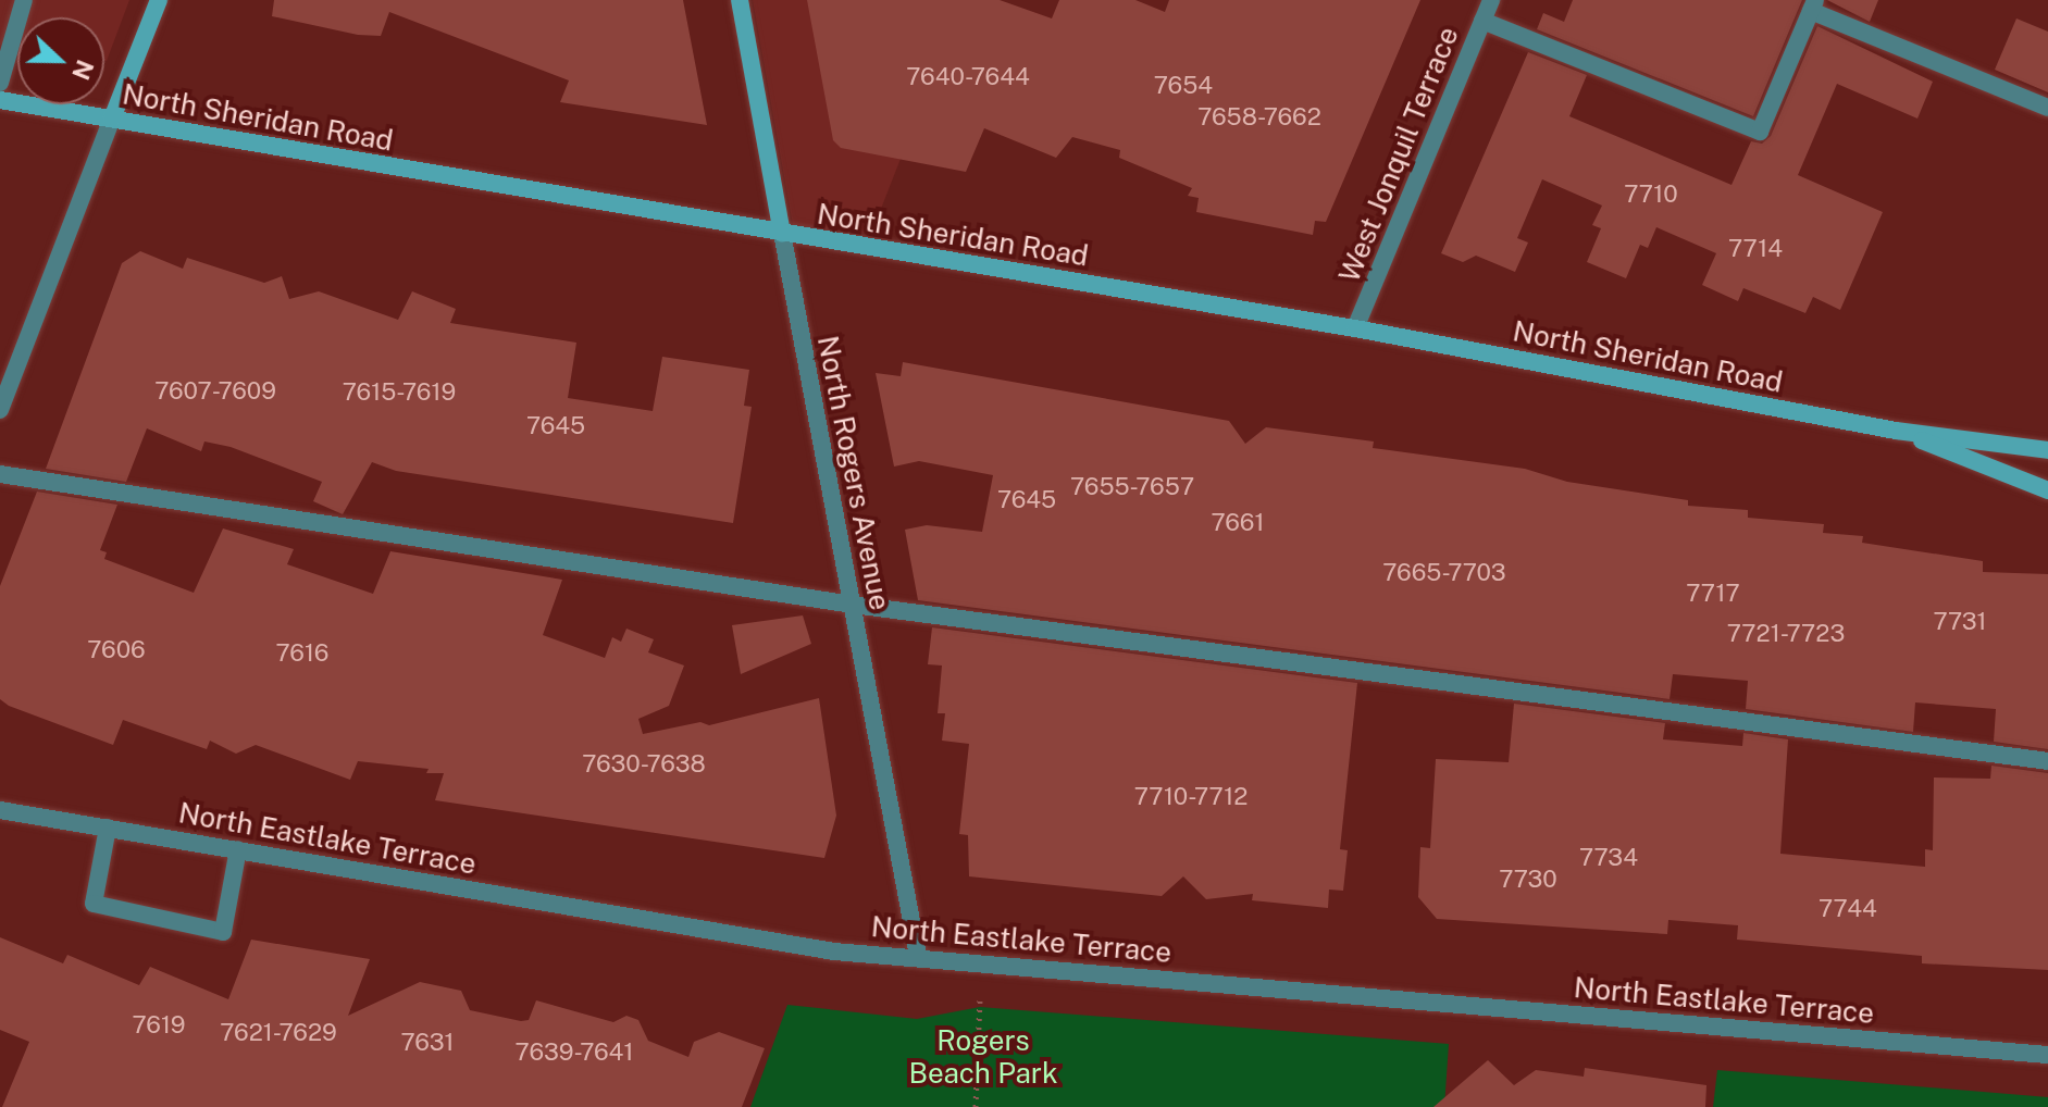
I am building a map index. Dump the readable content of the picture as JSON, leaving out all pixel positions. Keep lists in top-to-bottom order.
{
  "streets": {
    "main road": ["North Sheridan Road", "North Rogers Avenue"],
    "street": ["West Jonquil Terrace", "North Eastlake Terrace"]
  },
  "crossings": [
    ["North Sheridan Road", "West Jonquil Terrace"],
    ["North Sheridan Road", "North Rogers Avenue"],
    ["North Rogers Avenue", "North Eastlake Terrace"]
  ],
  "parks": ["Rogers Beach Park"],
  "house_numbers": [
    "7640-7644",
    "7654",
    "7658-7662",
    "7710",
    "7714",
    "7607-7609",
    "7615-7619",
    "7645",
    "7655-7657",
    "7645",
    "7661",
    "7665-7703",
    "7717",
    "7731",
    "7721-7723",
    "7606",
    "7616",
    "7630-7638",
    "7710-7712",
    "7734",
    "7730",
    "7744",
    "7619",
    "7621-7629",
    "7631",
    "7639-7641"
  ],
  "north": "right"
}
